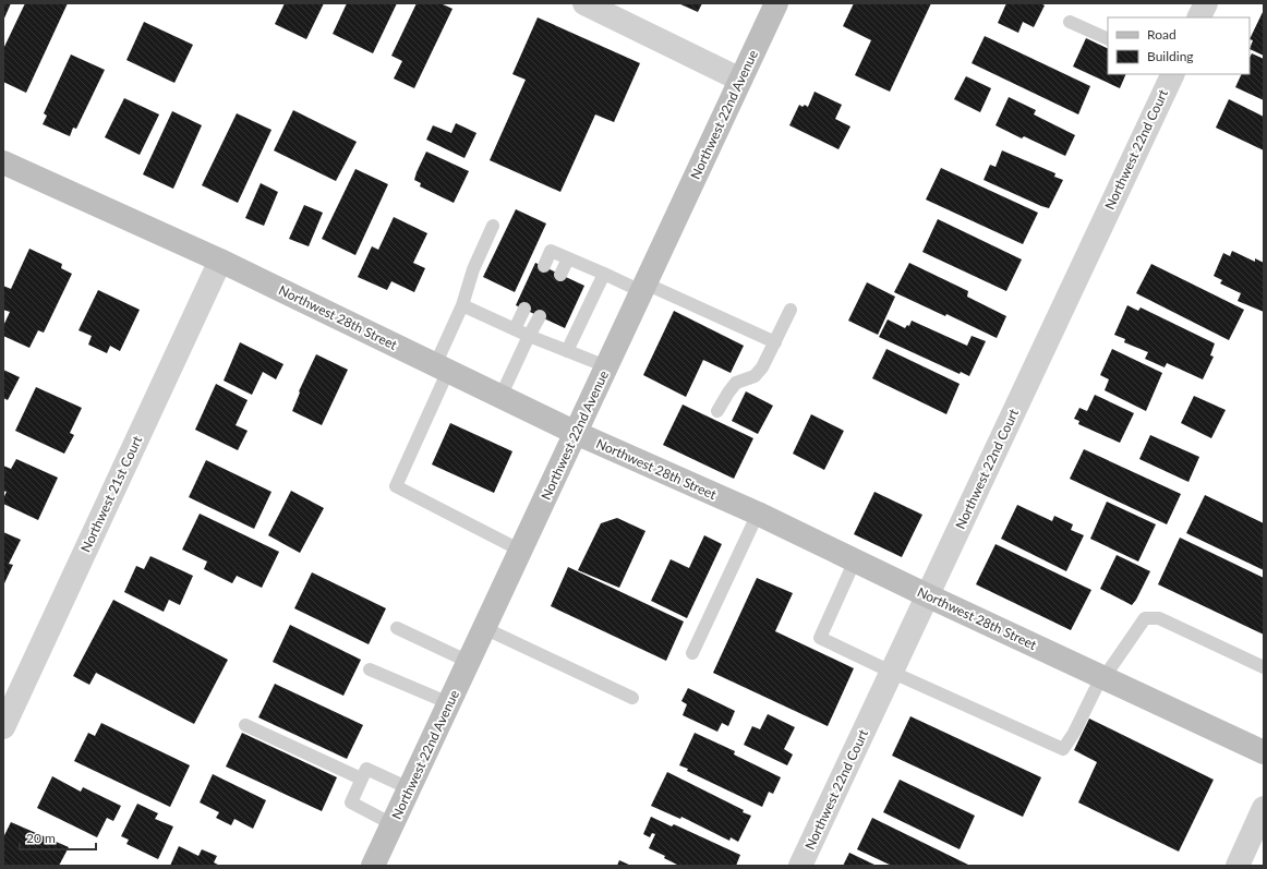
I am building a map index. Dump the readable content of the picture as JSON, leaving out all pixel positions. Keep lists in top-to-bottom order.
{
  "streets": {
    "street": [
      "Northwest 22nd Avenue",
      "Northwest 22nd Court",
      "Northwest 28th Street",
      "Northwest 21st Court"
    ]
  },
  "crossings": [
    ["Northwest 22nd Avenue", "Northwest 28th Street"],
    ["Northwest 22nd Court", "Northwest 28th Street"],
    ["Northwest 28th Street", "Northwest 21st Court"]
  ],
  "legend": ["Road", "Building"],
  "scale_bar": "20 m"
}
